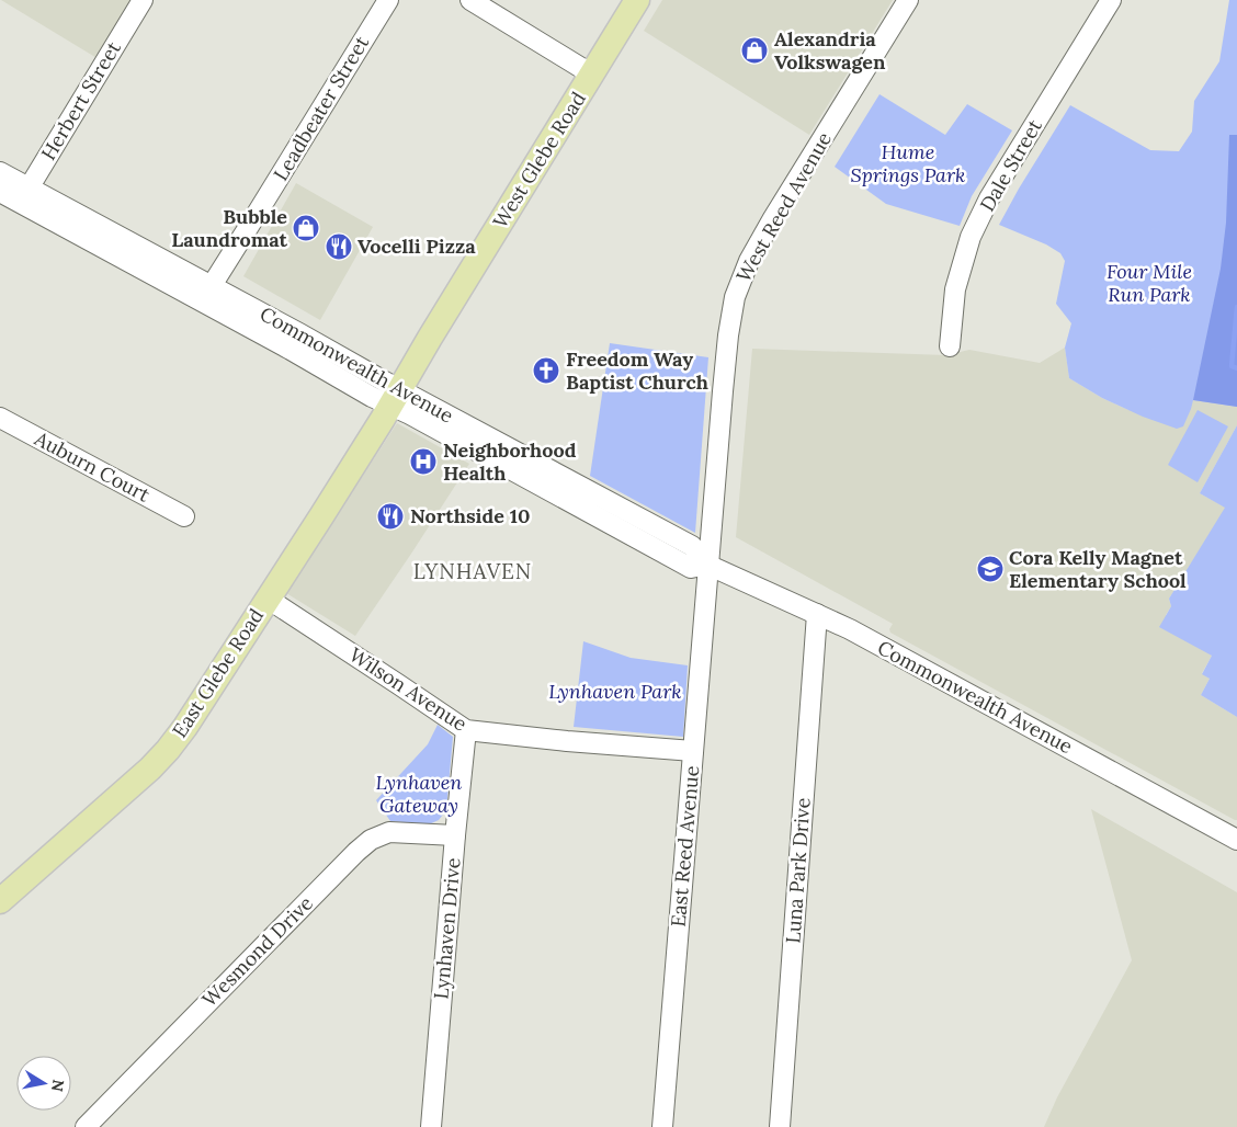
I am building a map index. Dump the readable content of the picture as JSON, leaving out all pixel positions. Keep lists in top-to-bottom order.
{
  "streets": {
    "main road": ["West Glebe Road", "East Glebe Road"],
    "street": [
      "Herbert Street",
      "Leadbeater Street",
      "Dale Street",
      "West Reed Avenue",
      "Commonwealth Avenue",
      "Auburn Court",
      "Wilson Avenue",
      "East Reed Avenue",
      "Luna Park Drive",
      "Lynhaven Drive",
      "Wesmond Drive"
    ]
  },
  "crossings": [
    ["Herbert Street", "Commonwealth Avenue"],
    ["Leadbeater Street", "Commonwealth Avenue"],
    ["West Glebe Road", "Commonwealth Avenue"],
    ["West Glebe Road", "East Glebe Road"],
    ["West Reed Avenue", "Commonwealth Avenue"],
    ["West Reed Avenue", "East Reed Avenue"],
    ["Commonwealth Avenue", "East Glebe Road"],
    ["Commonwealth Avenue", "East Reed Avenue"],
    ["Commonwealth Avenue", "Luna Park Drive"],
    ["East Glebe Road", "Wilson Avenue"],
    ["Wilson Avenue", "East Reed Avenue"],
    ["Wilson Avenue", "Lynhaven Drive"],
    ["Lynhaven Drive", "Wesmond Drive"]
  ],
  "districts": ["LYNHAVEN"],
  "parks": [
    "Hume Springs Park",
    "Four Mile Run Park",
    "Lynhaven Park",
    "Lynhaven Gateway"
  ],
  "places": {
    "shop": ["Alexandria Volkswagen", "Bubble Laundromat"],
    "restaurant": ["Vocelli Pizza", "Northside 10"],
    "church": ["Freedom Way Baptist Church"],
    "hospital": ["Neighborhood Health"],
    "school or university": ["Cora Kelly Magnet Elementary School"]
  },
  "north": "right"
}
